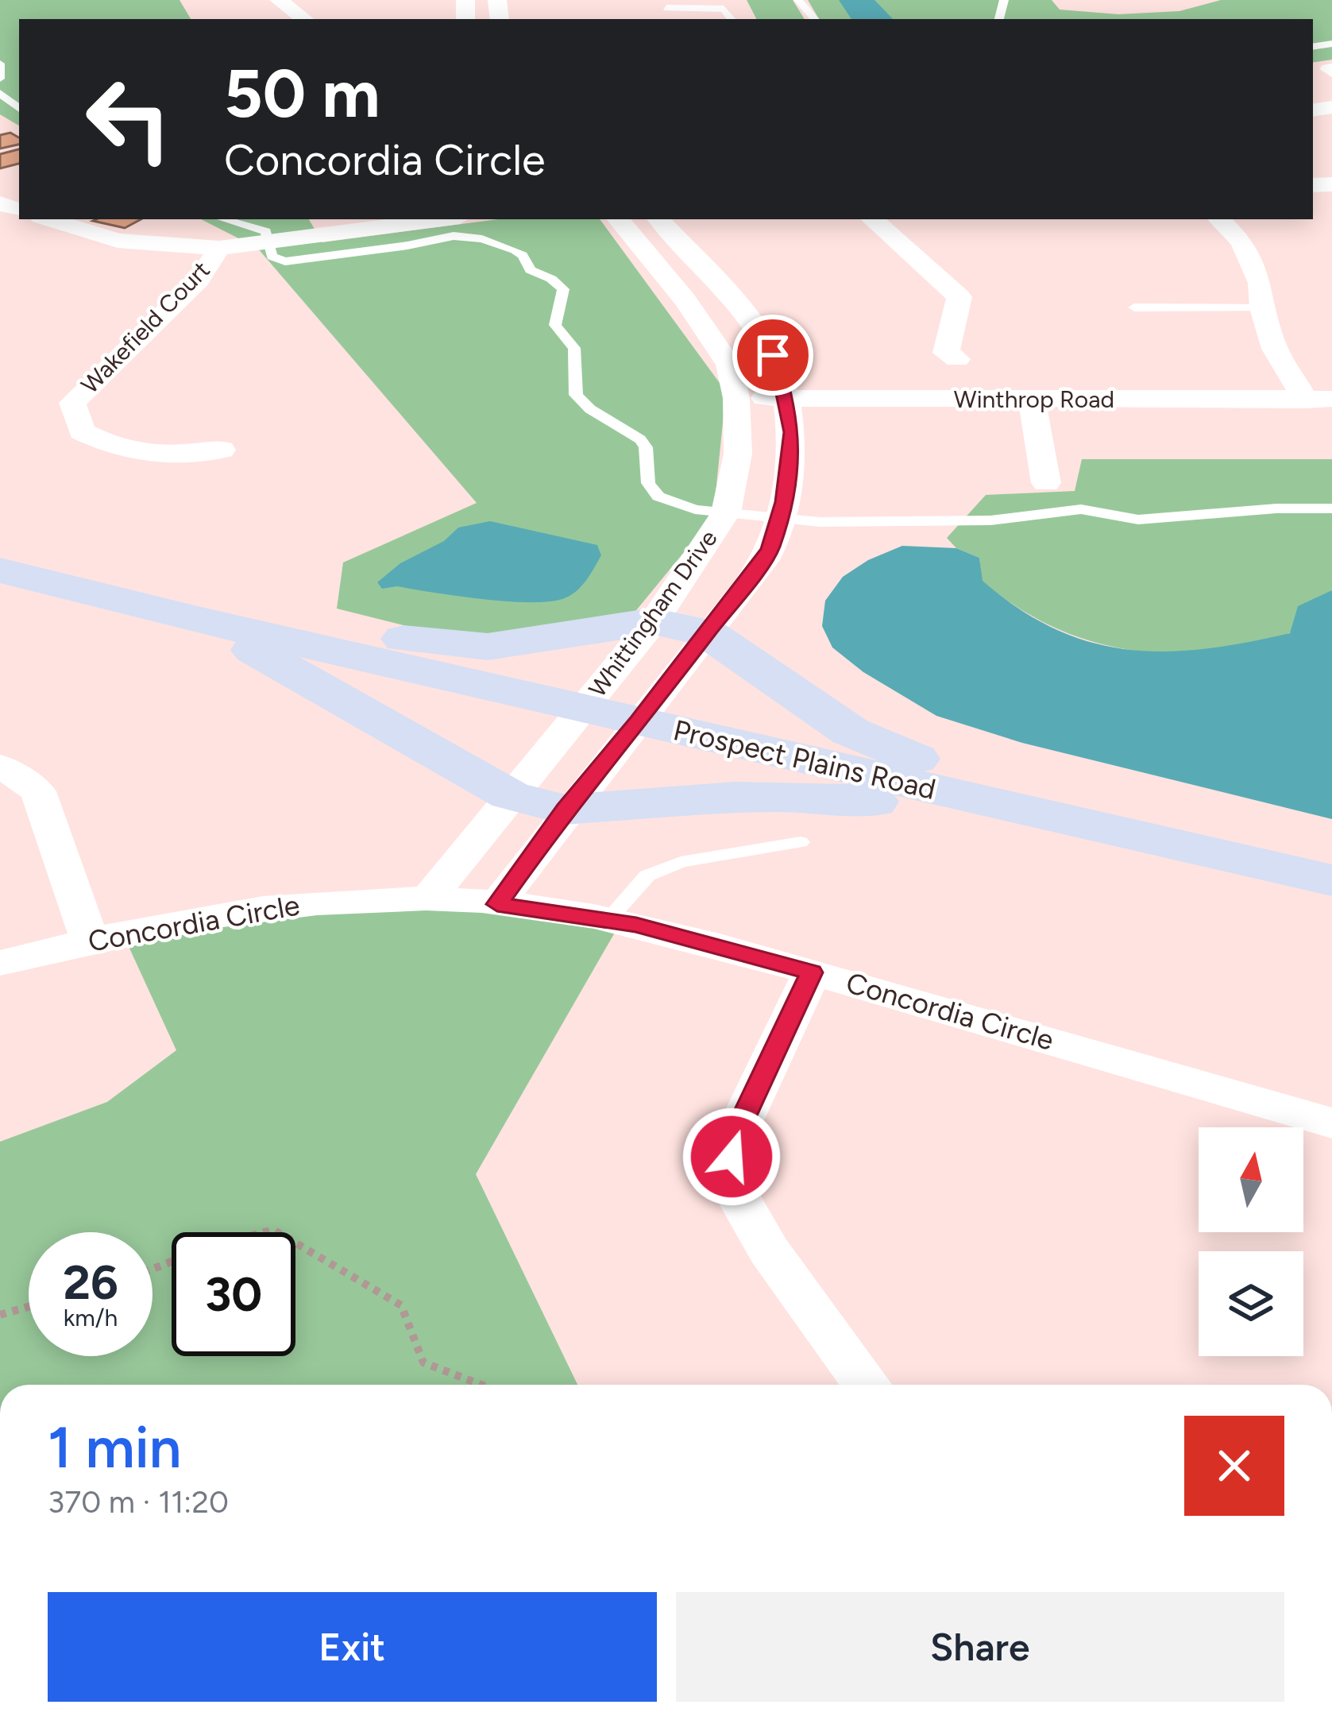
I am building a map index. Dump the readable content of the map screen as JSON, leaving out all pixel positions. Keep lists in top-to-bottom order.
{
  "streets": {
    "street": [
      "Wakefield Court",
      "Winthrop Road",
      "Whittingham Drive",
      "Prospect Plains Road",
      "Concordia Circle"
    ]
  },
  "crossings": [
    ["Winthrop Road", "Whittingham Drive"],
    ["Whittingham Drive", "Prospect Plains Road"],
    ["Whittingham Drive", "Concordia Circle"]
  ],
  "north": "top",
  "page": {
    "turn": ["50 m", "Concordia Circle"],
    "speed": "26 km/h",
    "limit": "30",
    "heading": ["1 min", "370 m · 11:20"],
    "buttons": ["Exit", "Share"]
  }
}
